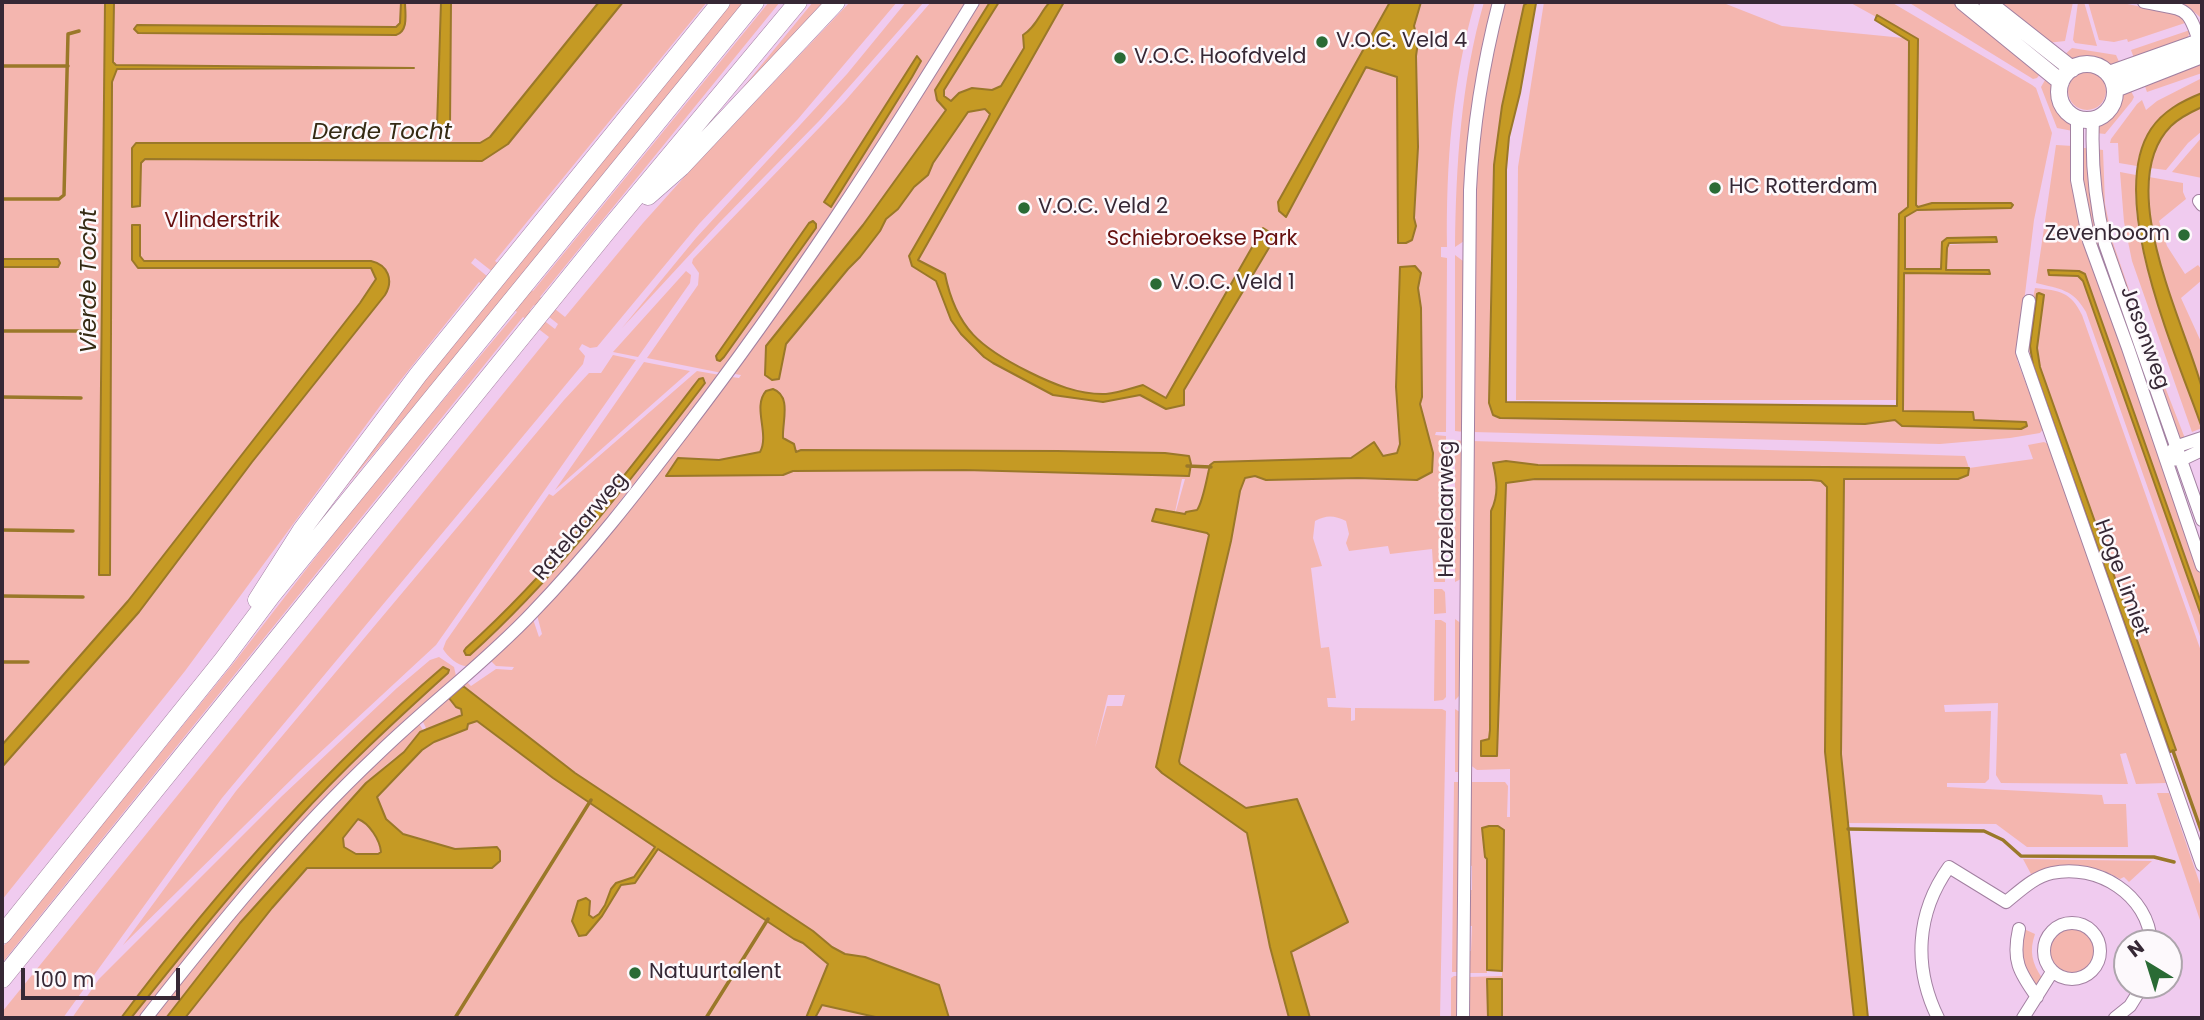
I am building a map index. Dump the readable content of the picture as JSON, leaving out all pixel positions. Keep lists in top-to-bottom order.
{
  "streets": {
    "street": [
      "Jasonweg",
      "Hazelaarweg",
      "Ratelaarweg",
      "Hoge Limiet"
    ]
  },
  "water": ["Derde Tocht", "Vierde Tocht"],
  "parks": ["Vlinderstrik", "Schiebroekse Park"],
  "places": [
    "V.O.C. Veld 4",
    "V.O.C. Hoofdveld",
    "HC Rotterdam",
    "V.O.C. Veld 2",
    "Zevenboom",
    "V.O.C. Veld 1",
    "Natuurtalent"
  ],
  "scale_bar": "100 m",
  "north": "top left"
}
